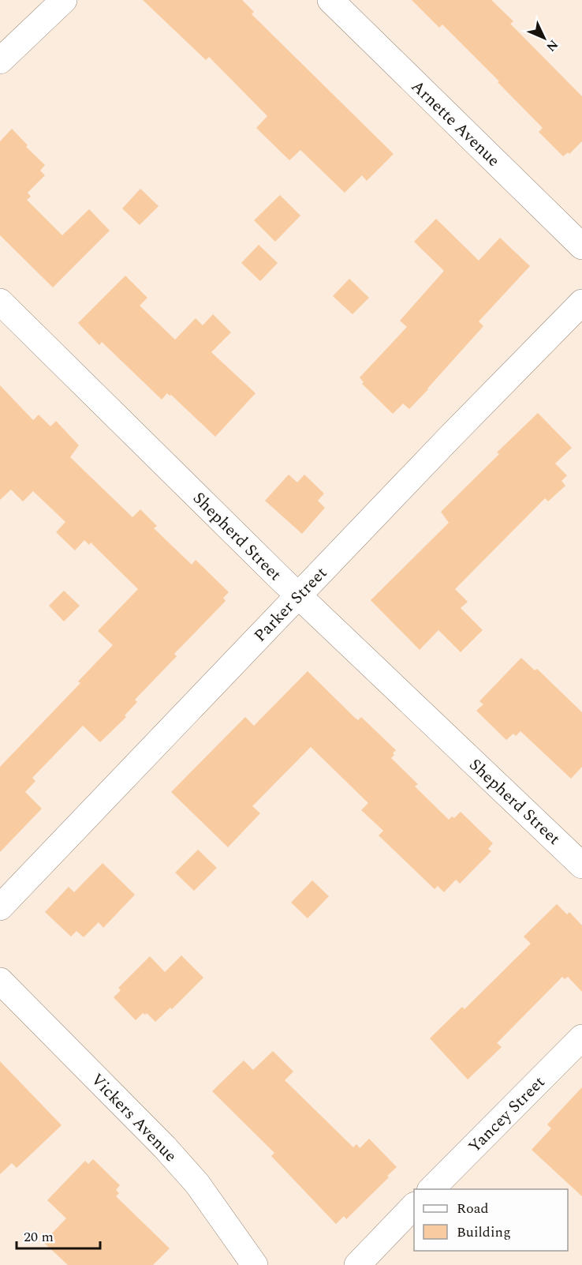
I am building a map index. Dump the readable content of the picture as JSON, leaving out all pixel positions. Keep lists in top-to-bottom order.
{
  "streets": {
    "street": [
      "Arnette Avenue",
      "Shepherd Street",
      "Parker Street",
      "Yancey Street",
      "Vickers Avenue"
    ]
  },
  "crossings": [
    ["Shepherd Street", "Parker Street"]
  ],
  "legend": ["Road", "Building"],
  "scale_bar": "20 m",
  "north": "bottom right"
}
